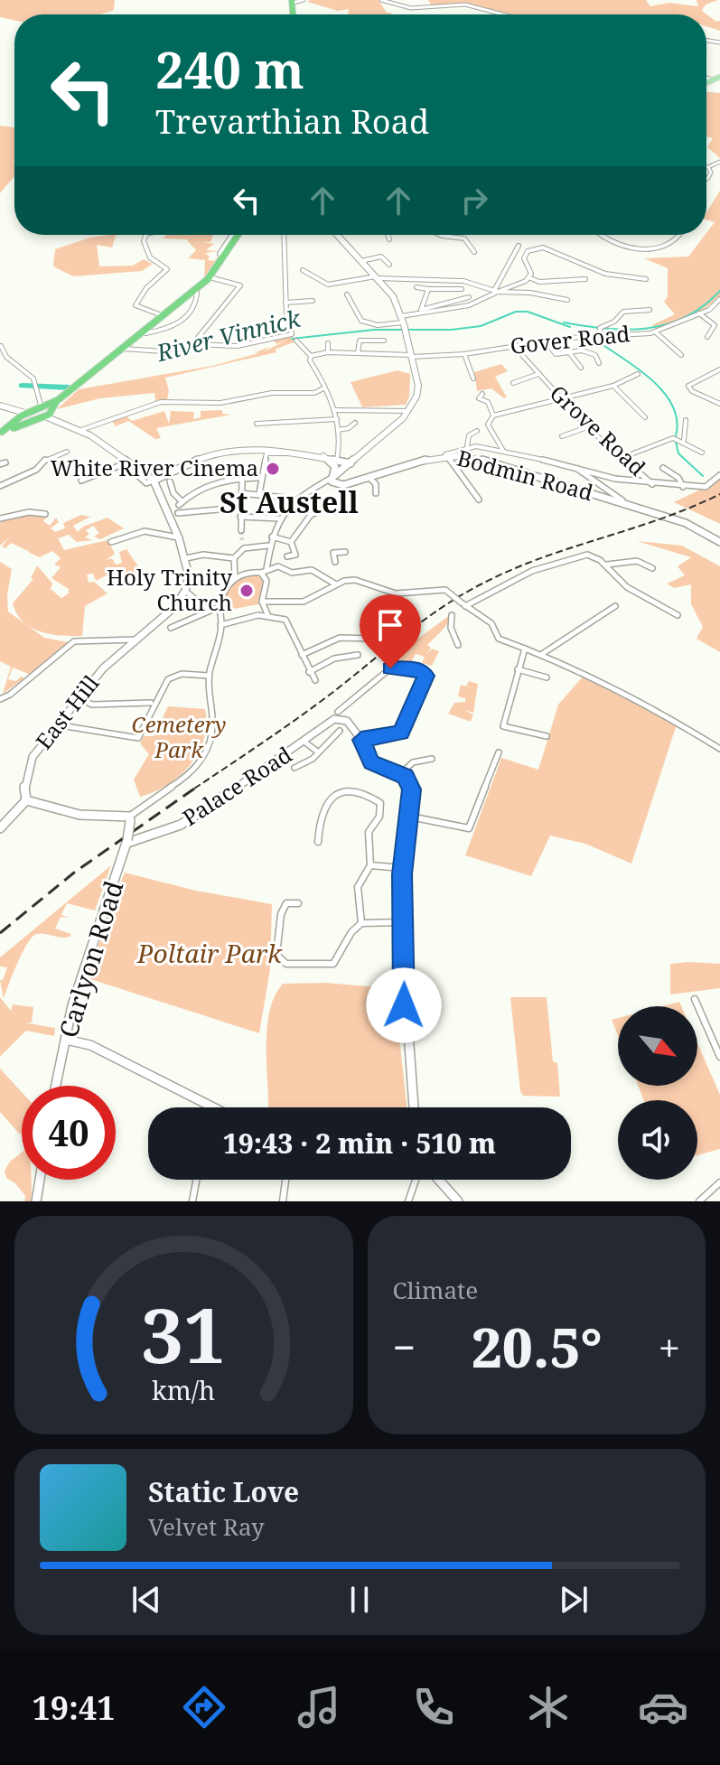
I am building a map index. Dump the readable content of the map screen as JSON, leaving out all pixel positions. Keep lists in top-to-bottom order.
{
  "streets": {
    "street": [
      "Gover Road",
      "Grove Road",
      "Bodmin Road",
      "East Hill",
      "Palace Road",
      "Carlyon Road"
    ]
  },
  "crossings": [
    ["Gover Road", "Grove Road"],
    ["Palace Road", "Carlyon Road"]
  ],
  "districts": ["St Austell"],
  "water": ["River Vinnick"],
  "parks": ["Cemetery Park", "Poltair Park"],
  "places": ["White River Cinema", "Holy Trinity Church"],
  "north": "bottom right",
  "page": {
    "turn": ["240 m", "Trevarthian Road"],
    "limit": "40",
    "trip": "19:43 · 2 min · 510 m",
    "tile": "Climate",
    "heat": ["−", "20.5°", "+"],
    "song": ["Static Love", "Velvet Ray"],
    "tabs": "19:41",
    "gauge": ["31", "km/h"]
  }
}
